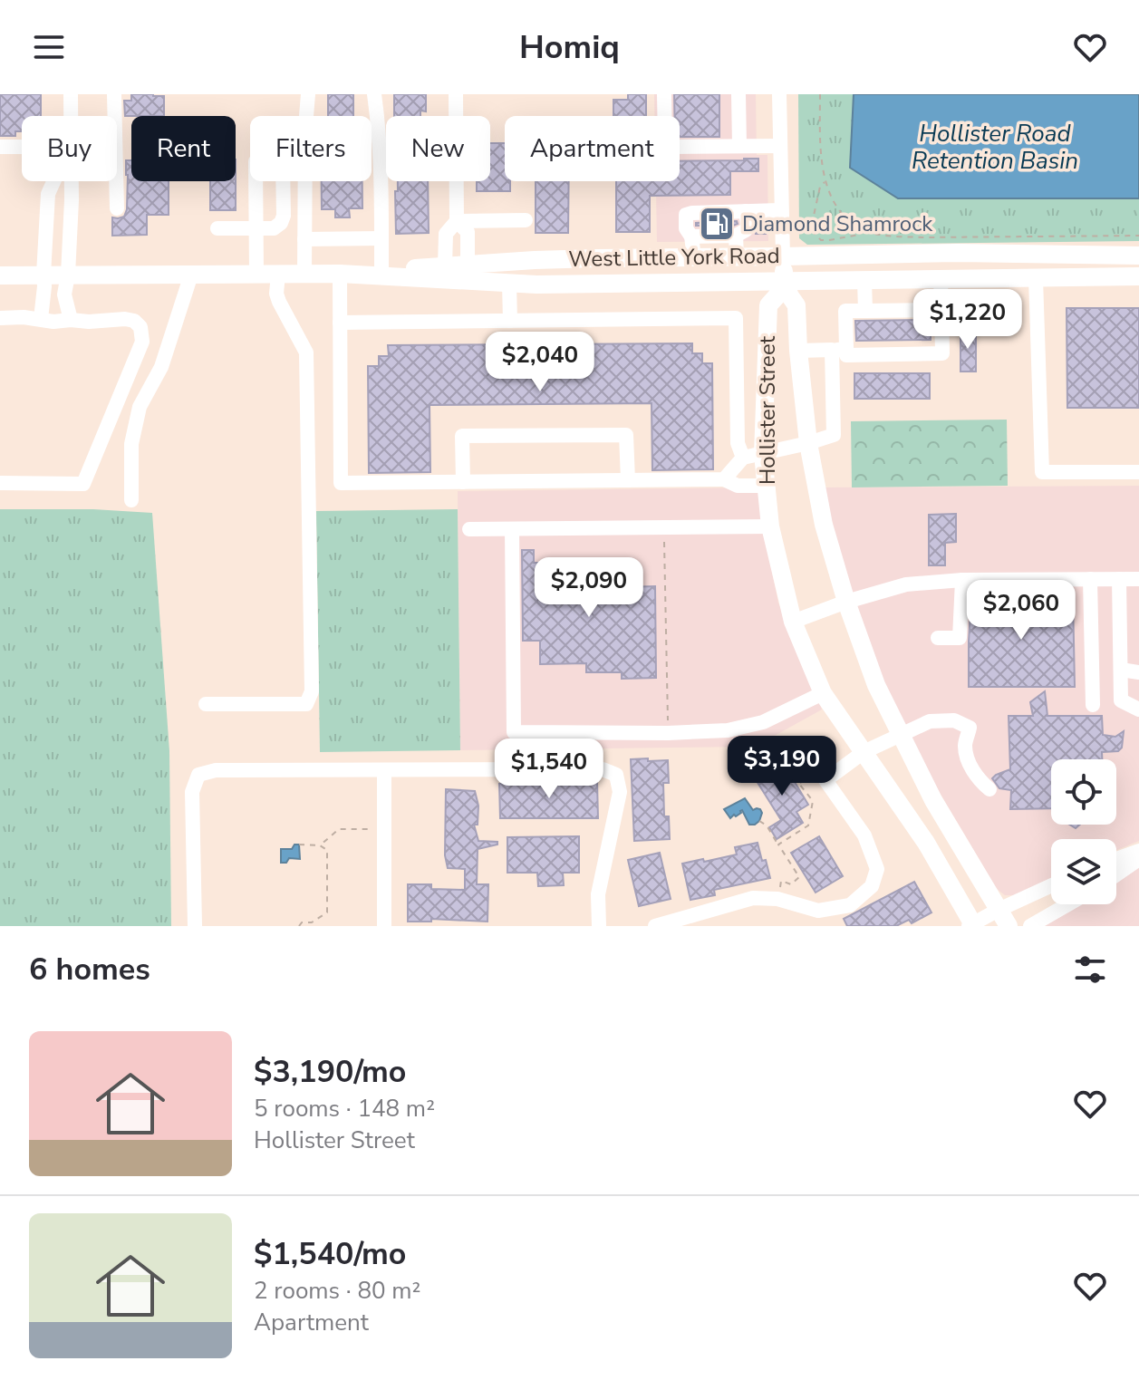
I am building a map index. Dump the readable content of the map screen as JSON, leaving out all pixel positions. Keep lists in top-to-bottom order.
{
  "streets": {
    "main road": ["West Little York Road", "Hollister Street"]
  },
  "crossings": [
    ["West Little York Road", "Hollister Street"]
  ],
  "water": ["Hollister Road Retention Basin"],
  "places": {
    "fuel station": ["Diamond Shamrock"]
  },
  "page": {
    "header": "Homiq",
    "chip": [
      "Buy",
      "Rent",
      "Filters",
      "New",
      "Apartment"
    ],
    "price": [
      "$1,220",
      "$2,040",
      "$2,090",
      "$2,060",
      "$3,190",
      "$1,540"
    ],
    "heading": "6 homes",
    "list": [
      {
        "name": "$3,190/mo",
        "note": "5 rooms · 148 m² · Hollister Street"
      },
      {
        "name": "$1,540/mo",
        "note": "2 rooms · 80 m² · Apartment"
      }
    ]
  }
}
